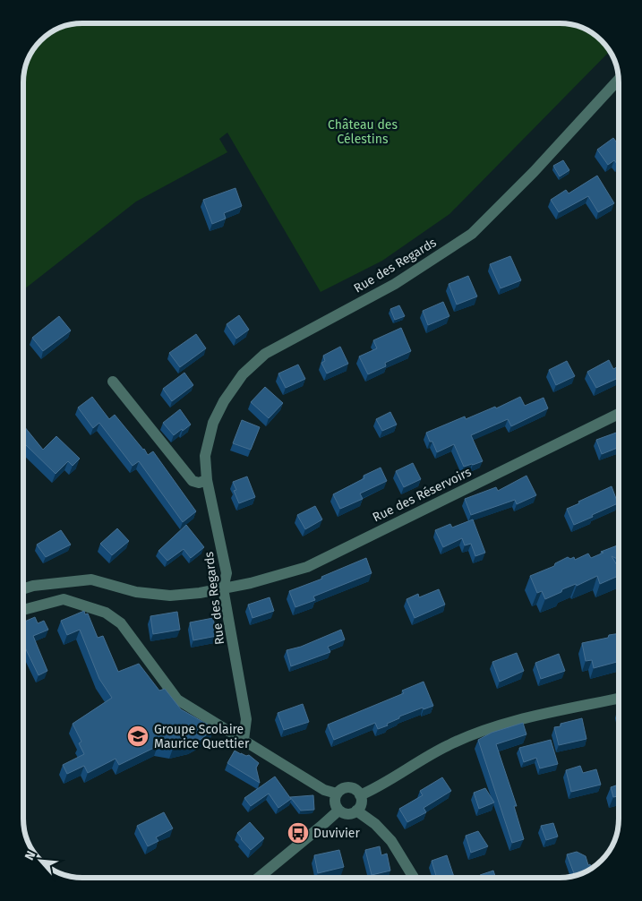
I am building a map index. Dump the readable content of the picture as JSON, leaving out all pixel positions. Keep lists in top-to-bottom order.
{
  "streets": {
    "street": ["Rue des Regards", "Rue des Réservoirs"]
  },
  "crossings": [
    ["Rue des Regards", "Rue des Réservoirs"]
  ],
  "parks": ["Château des Célestins"],
  "places": {
    "school or university": ["Groupe Scolaire Maurice Quettier"],
    "bus stop": ["Duvivier"]
  },
  "north": "top left"
}
